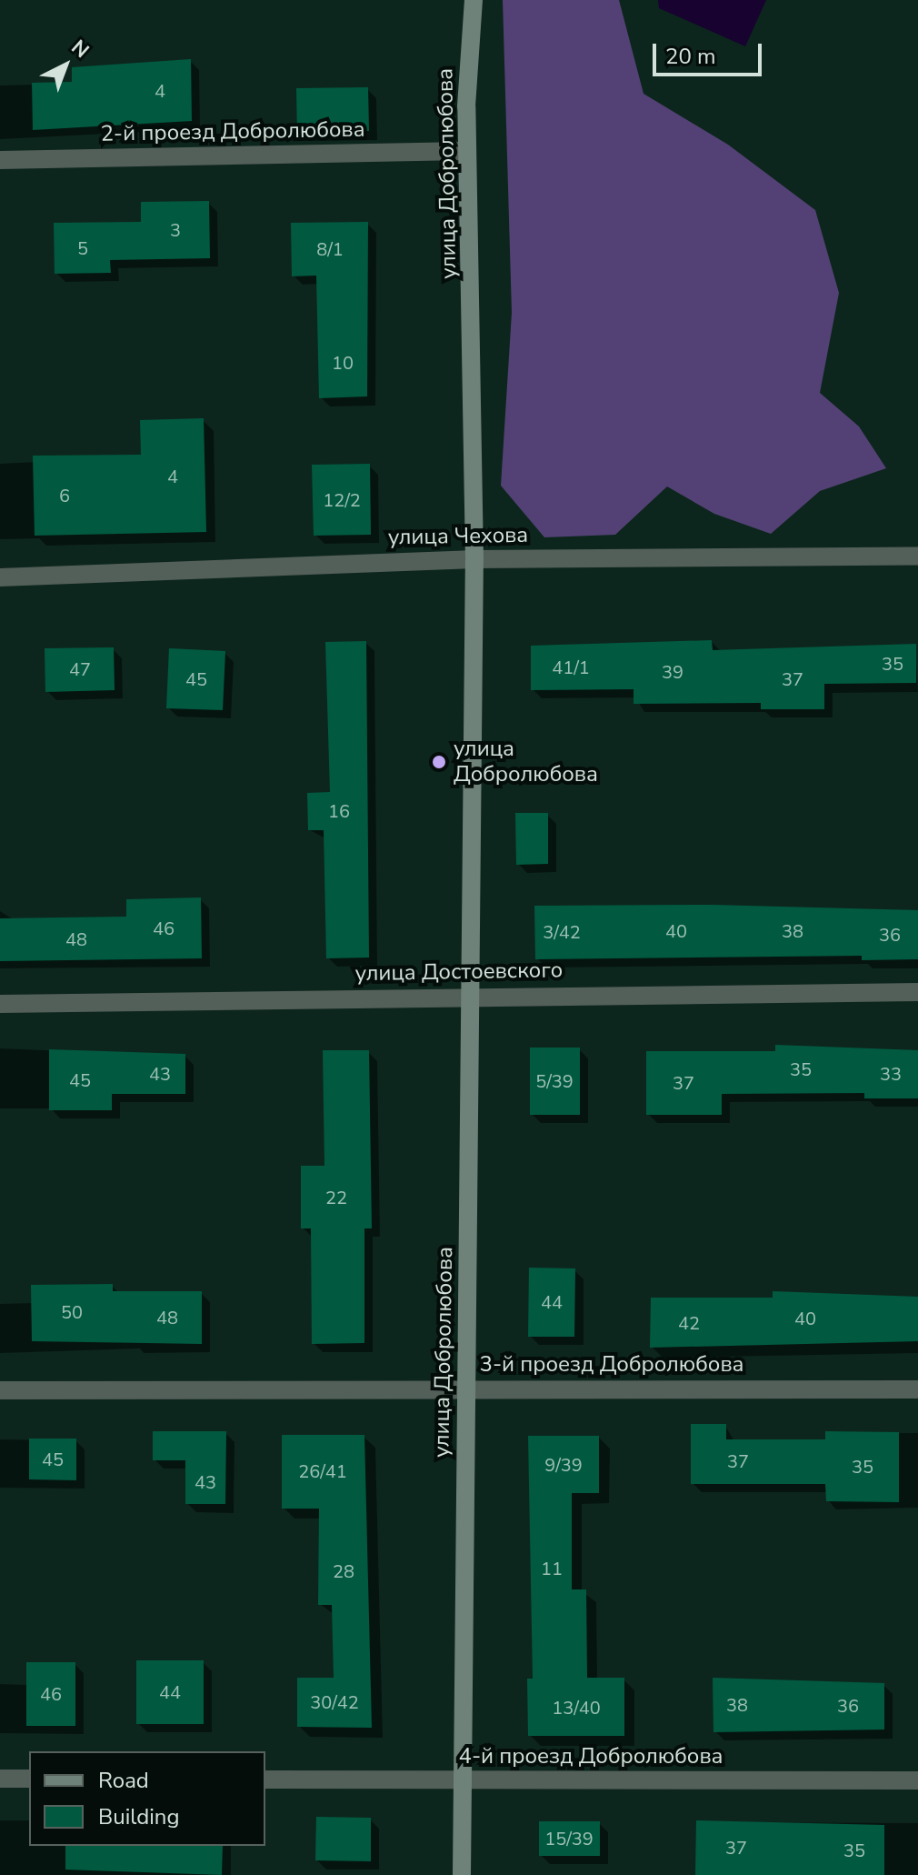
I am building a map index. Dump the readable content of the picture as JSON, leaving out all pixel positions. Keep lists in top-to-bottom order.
{
  "streets": {
    "street": [
      "2-й проезд Добролюбова",
      "улица Добролюбова",
      "улица Чехова",
      "улица Достоевского",
      "3-й проезд Добролюбова",
      "4-й проезд Добролюбова"
    ]
  },
  "crossings": [
    ["2-й проезд Добролюбова", "улица Добролюбова"],
    ["улица Добролюбова", "улица Чехова"],
    ["улица Добролюбова", "улица Достоевского"],
    ["улица Добролюбова", "3-й проезд Добролюбова"],
    ["улица Добролюбова", "4-й проезд Добролюбова"]
  ],
  "places": ["улица Добролюбова"],
  "house_numbers": [
    "4",
    "3",
    "5",
    "8/1",
    "10",
    "4",
    "6",
    "12/2",
    "35",
    "41/1",
    "47",
    "39",
    "45",
    "37",
    "16",
    "46",
    "40",
    "38",
    "3/42",
    "36",
    "48",
    "35",
    "43",
    "33",
    "45",
    "5/39",
    "37",
    "22",
    "44",
    "50",
    "48",
    "40",
    "42",
    "45",
    "37",
    "9/39",
    "35",
    "26/41",
    "43",
    "11",
    "28",
    "44",
    "46",
    "30/42",
    "38",
    "36",
    "13/40",
    "15/39",
    "37",
    "35"
  ],
  "legend": ["Road", "Building"],
  "scale_bar": "20 m",
  "north": "top right"
}
